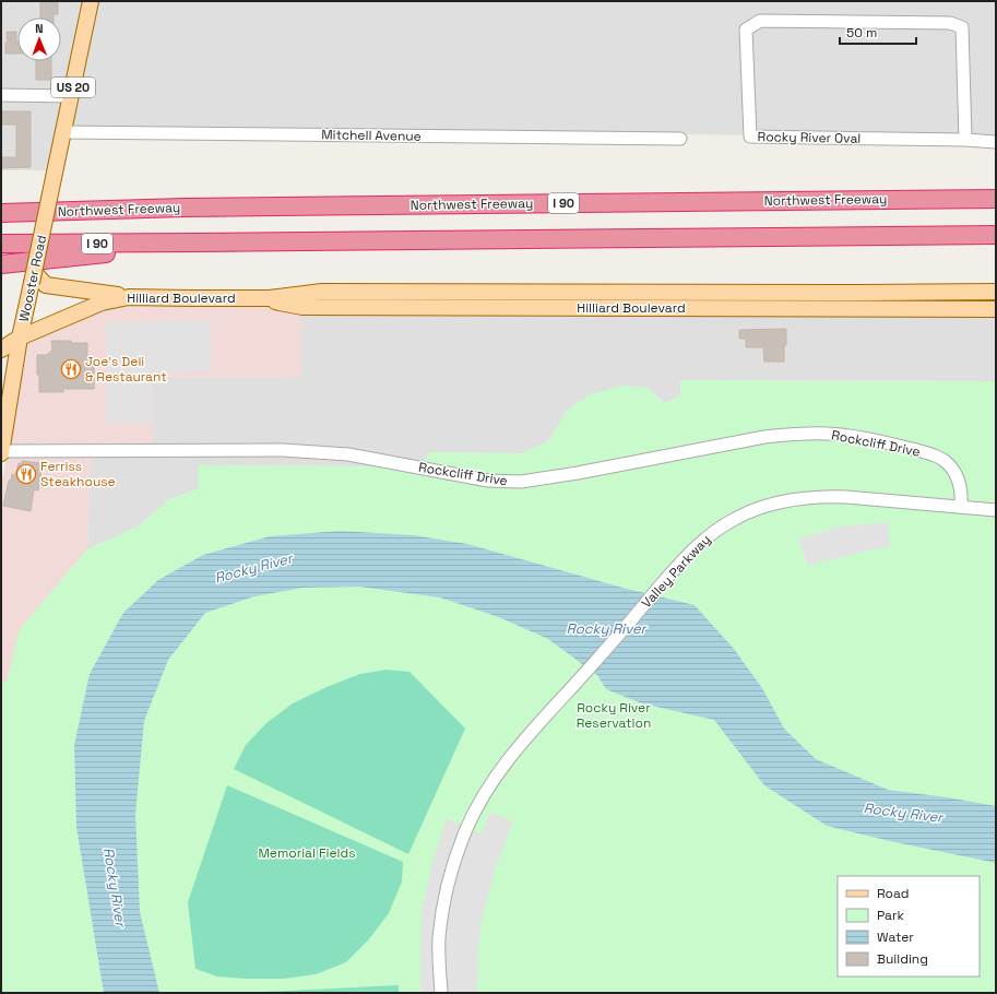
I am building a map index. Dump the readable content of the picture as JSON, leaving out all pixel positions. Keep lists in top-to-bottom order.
{
  "streets": {
    "highway": ["Northwest Freeway", "I 90"],
    "main road": ["US 20", "Wooster Road", "Hilliard Boulevard"],
    "street": [
      "Mitchell Avenue",
      "Rocky River Oval",
      "Rockcliff Drive",
      "Valley Parkway"
    ]
  },
  "crossings": [
    ["Mitchell Avenue", "Wooster Road"],
    ["Wooster Road", "Hilliard Boulevard"],
    ["Wooster Road", "Rockcliff Drive"],
    ["Rockcliff Drive", "Valley Parkway"]
  ],
  "water": ["Rocky River"],
  "parks": ["Rocky River Reservation", "Memorial Fields"],
  "places": {
    "restaurant": ["Joe's Deli & Restaurant", "Ferriss Steakhouse"]
  },
  "legend": [
    "Road",
    "Park",
    "Water",
    "Building"
  ],
  "scale_bar": "50 m",
  "north": "top"
}
